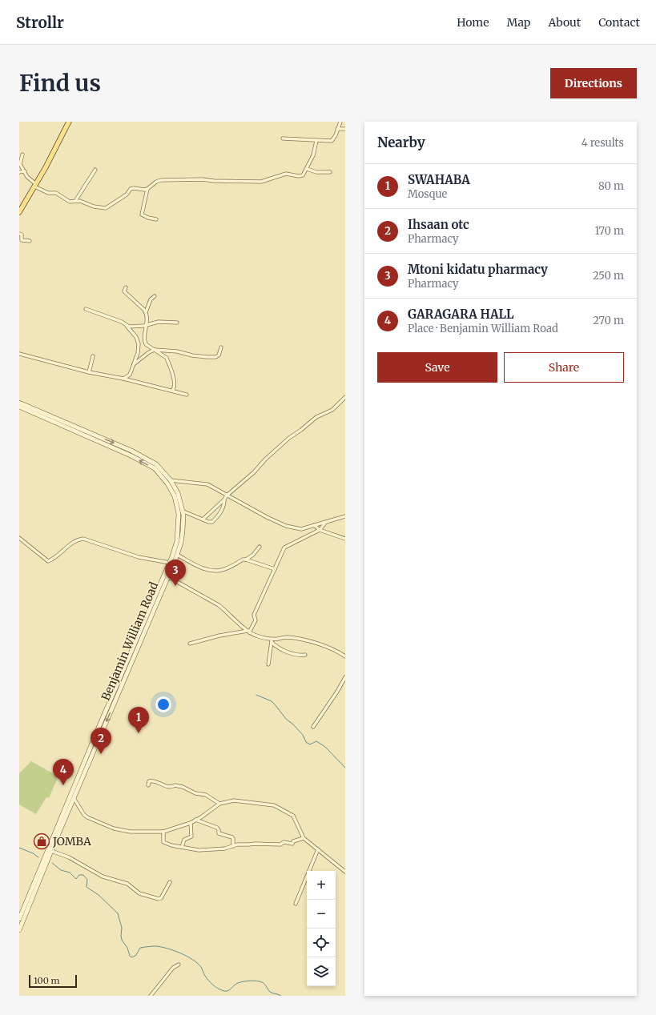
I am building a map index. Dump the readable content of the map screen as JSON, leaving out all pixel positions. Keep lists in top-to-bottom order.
{
  "streets": {
    "main road": ["Benjamin William Road"]
  },
  "places": {
    "shop": ["JOMBA"]
  },
  "scale_bar": "100 m",
  "page": {
    "header": "Strollr",
    "nav": [
      "Home",
      "Map",
      "About",
      "Contact"
    ],
    "buttons": [
      "Directions",
      ["Save", "Share"]
    ],
    "title": "Find us",
    "heading": ["Nearby", "4 results"],
    "list": [
      {
        "mark": "1",
        "name": "SWAHABA",
        "note": "Mosque",
        "value": "80 m"
      },
      {
        "mark": "2",
        "name": "Ihsaan otc",
        "note": "Pharmacy",
        "value": "170 m"
      },
      {
        "mark": "3",
        "name": "Mtoni kidatu pharmacy",
        "note": "Pharmacy",
        "value": "250 m"
      },
      {
        "mark": "4",
        "name": "GARAGARA HALL",
        "note": "Place · Benjamin William Road",
        "value": "270 m"
      }
    ],
    "pins": [
      "3",
      "1",
      "2",
      "4"
    ],
    "map_buttons": ["+", "−"],
    "scale": "100 m"
  }
}
